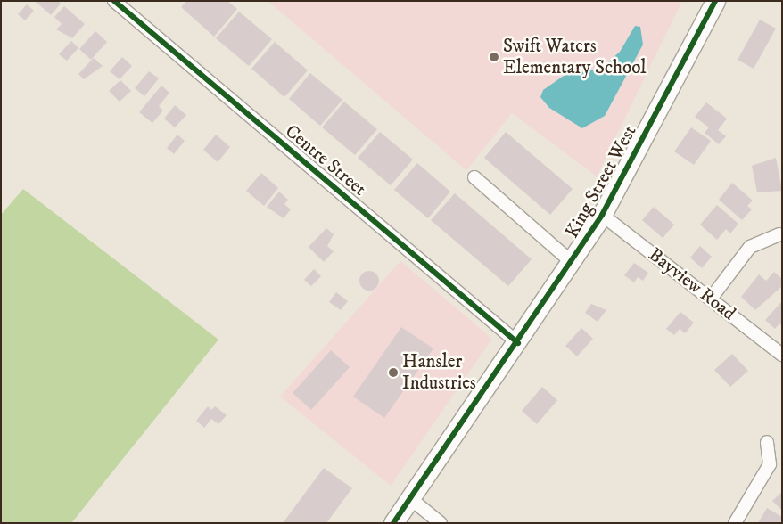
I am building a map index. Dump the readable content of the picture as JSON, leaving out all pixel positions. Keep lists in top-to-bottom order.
{
  "streets": {
    "main road": ["King Street West"],
    "street": ["Centre Street", "Bayview Road"]
  },
  "crossings": [
    ["Centre Street", "King Street West"],
    ["King Street West", "Bayview Road"]
  ],
  "places": ["Swift Waters Elementary School", "Hansler Industries"]
}
